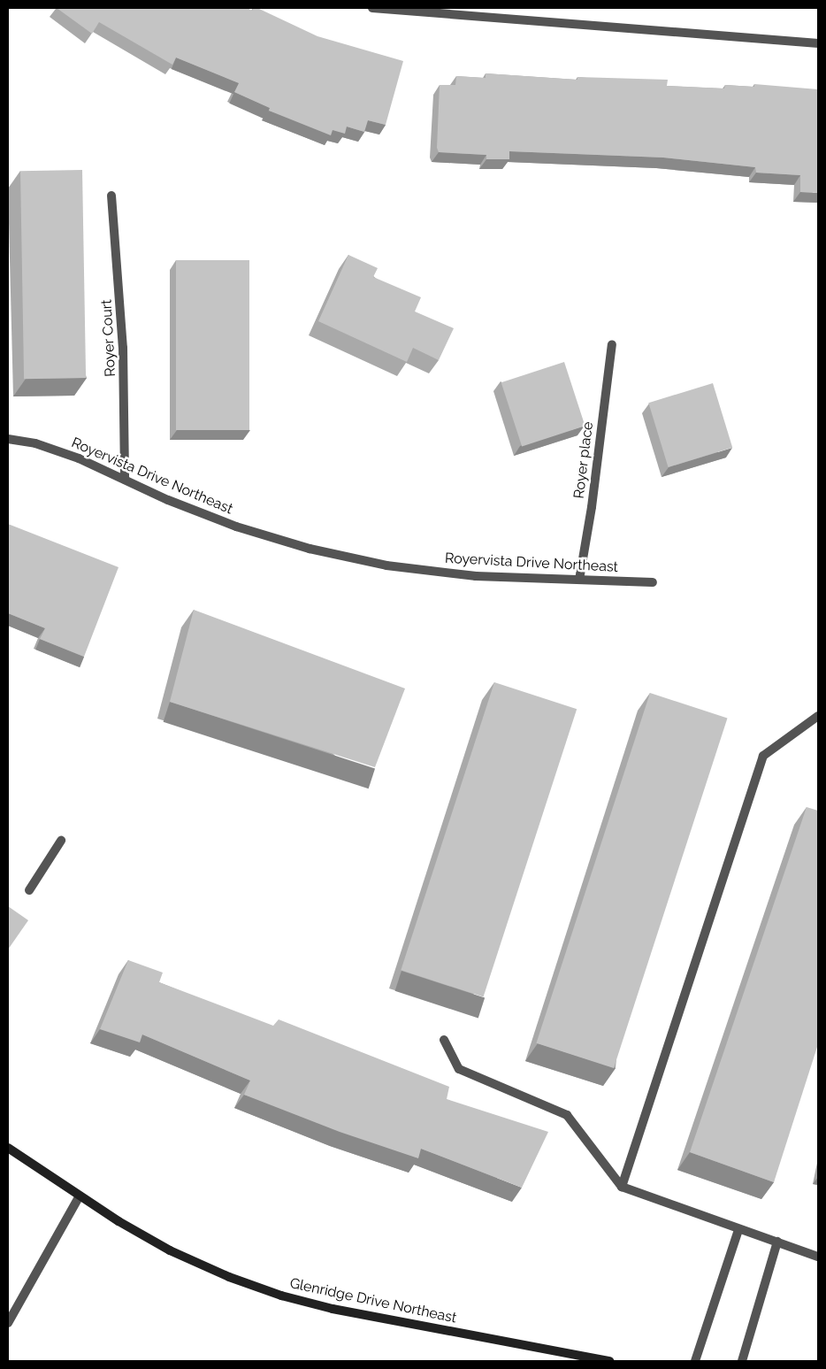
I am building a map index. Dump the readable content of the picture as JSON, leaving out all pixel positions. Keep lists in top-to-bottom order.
{
  "streets": {
    "main road": ["Glenridge Drive Northeast"],
    "street": ["Royer Court", "Royer place", "Royervista Drive Northeast"]
  },
  "crossings": [
    ["Royer Court", "Royervista Drive Northeast"],
    ["Royer place", "Royervista Drive Northeast"]
  ]
}
